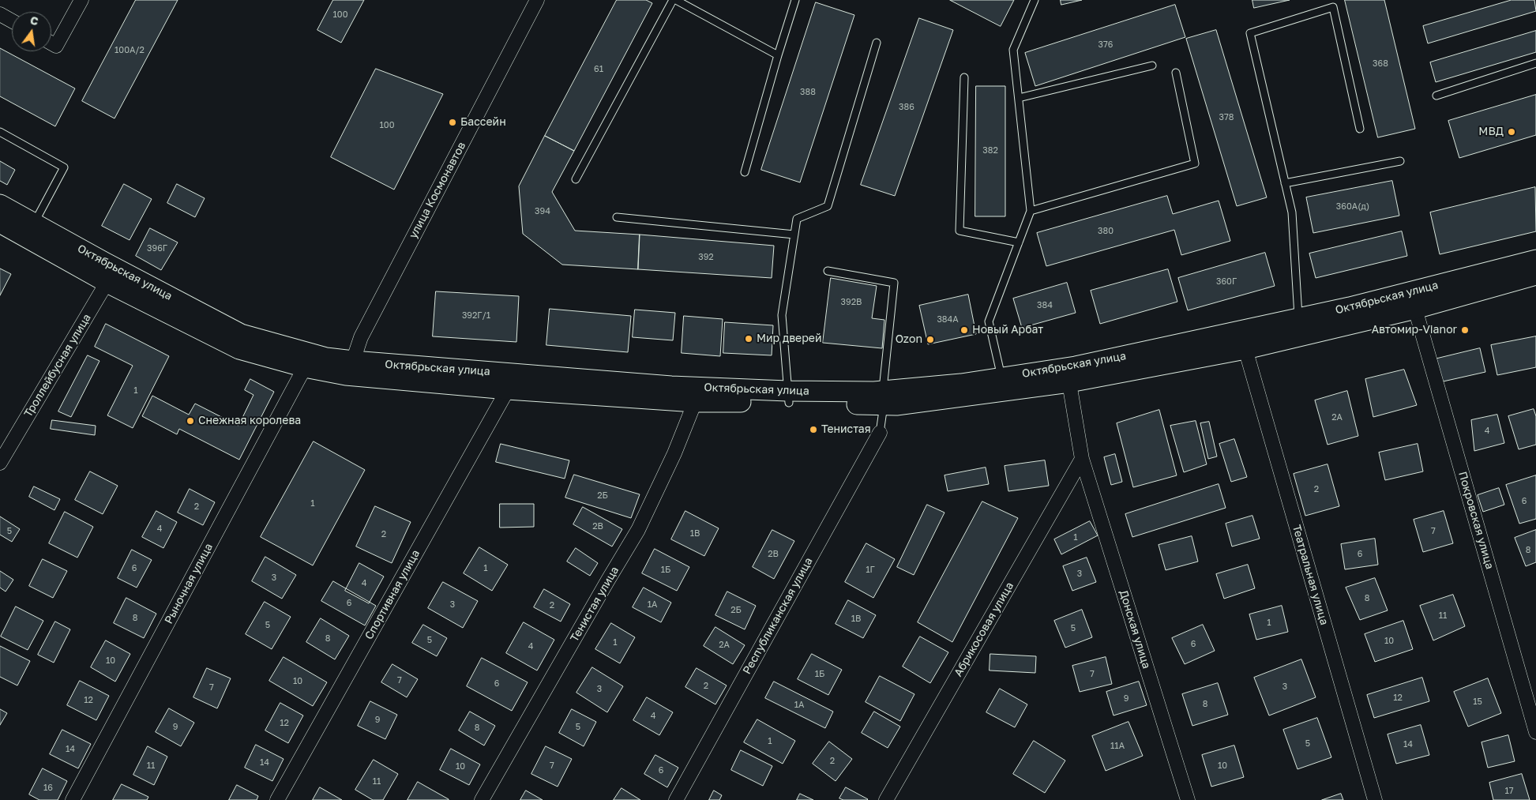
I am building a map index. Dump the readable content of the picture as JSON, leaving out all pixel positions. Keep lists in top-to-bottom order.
{
  "streets": {
    "main road": ["Октябрьская улица"],
    "street": [
      "улица Космонавтов",
      "Троллейбусная улица",
      "Покровская улица",
      "Театральная улица",
      "Рыночная улица",
      "Спортивная улица",
      "Тенистая улица",
      "Республиканская улица",
      "Абрикосовая улица",
      "Донская улица"
    ]
  },
  "crossings": [
    ["улица Космонавтов", "Октябрьская улица"],
    ["Октябрьская улица", "Троллейбусная улица"],
    ["Октябрьская улица", "Покровская улица"],
    ["Октябрьская улица", "Театральная улица"],
    ["Октябрьская улица", "Рыночная улица"],
    ["Октябрьская улица", "Спортивная улица"],
    ["Октябрьская улица", "Тенистая улица"],
    ["Октябрьская улица", "Донская улица"],
    ["Абрикосовая улица", "Донская улица"]
  ],
  "places": [
    "Бассейн",
    "МВД",
    "Новый Арбат",
    "Автомир-Vianor",
    "Мир дверей",
    "Ozon",
    "Снежная королева",
    "Тенистая"
  ],
  "house_numbers": [
    "100",
    "376",
    "100А/2",
    "368",
    "61",
    "388",
    "386",
    "378",
    "100",
    "382",
    "360А(д)",
    "394",
    "380",
    "396Г",
    "392",
    "360Г",
    "392В",
    "384",
    "392Г/1",
    "384А",
    "1",
    "2А",
    "4",
    "2",
    "2Б",
    "6",
    "1",
    "2",
    "2В",
    "4",
    "5",
    "7",
    "1В",
    "2",
    "1",
    "8",
    "2В",
    "6",
    "6",
    "1",
    "1Б",
    "1Г",
    "3",
    "3",
    "4",
    "8",
    "6",
    "3",
    "1А",
    "2",
    "2Б",
    "11",
    "8",
    "1В",
    "1",
    "5",
    "5",
    "8",
    "5",
    "10",
    "1",
    "6",
    "2А",
    "4",
    "10",
    "1Б",
    "7",
    "7",
    "10",
    "6",
    "2",
    "3",
    "7",
    "3",
    "12",
    "9",
    "12",
    "15",
    "8",
    "1А",
    "4",
    "9",
    "12",
    "9",
    "5",
    "8",
    "1",
    "5",
    "14",
    "11А",
    "14",
    "2",
    "14",
    "11",
    "7",
    "10",
    "10",
    "6",
    "11",
    "16",
    "17"
  ],
  "north": "top"
}
